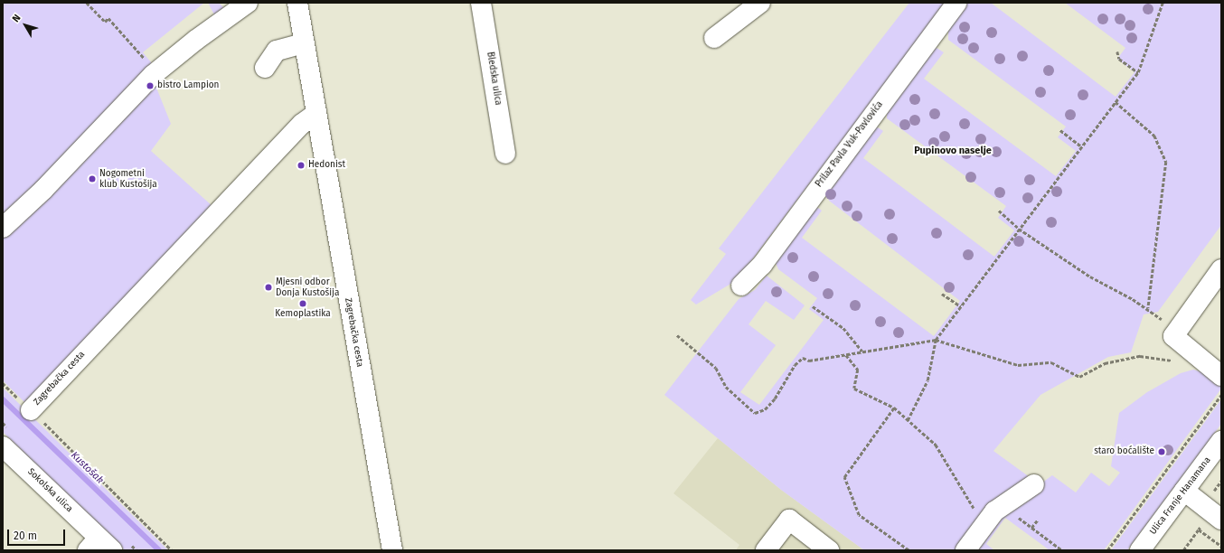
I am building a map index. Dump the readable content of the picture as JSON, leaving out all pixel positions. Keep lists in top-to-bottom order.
{
  "streets": {
    "street": [
      "Bledska ulica",
      "Prilaz Pavla Vuk-Pavlovića",
      "Zagrebačka cesta",
      "Sokolska ulica",
      "Ulica Franje Hanamana"
    ]
  },
  "districts": ["Pupinovo naselje"],
  "water": ["Kustošak"],
  "places": [
    "bistro Lampion",
    "Hedonist",
    "Nogometni klub Kustošija",
    "Mjesni odbor Donja Kustošija",
    "Kemoplastika",
    "staro boćalište"
  ],
  "scale_bar": "20 m",
  "north": "top left"
}
